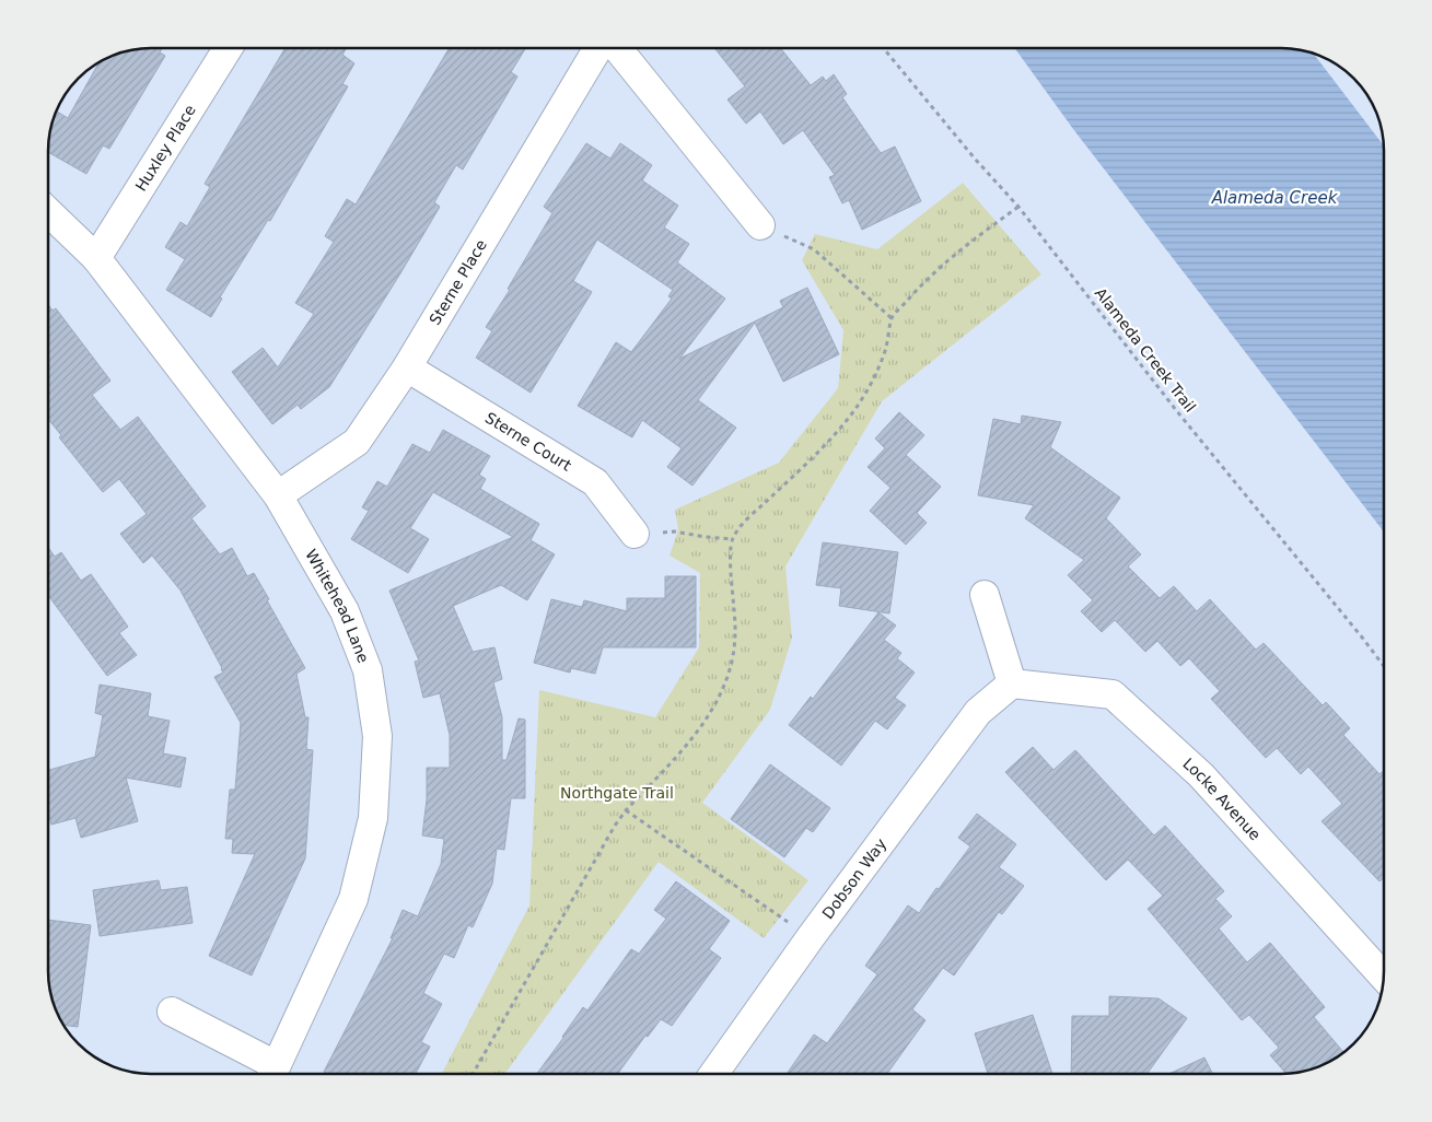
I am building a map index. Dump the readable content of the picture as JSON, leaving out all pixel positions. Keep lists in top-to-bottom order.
{
  "streets": {
    "street": [
      "Huxley Place",
      "Sterne Place",
      "Sterne Court",
      "Whitehead Lane",
      "Locke Avenue",
      "Dobson Way"
    ],
    "path": ["Alameda Creek Trail"]
  },
  "crossings": [
    ["Huxley Place", "Whitehead Lane"],
    ["Sterne Place", "Sterne Court"],
    ["Sterne Place", "Whitehead Lane"],
    ["Locke Avenue", "Dobson Way"]
  ],
  "water": ["Alameda Creek"],
  "parks": ["Northgate Trail"]
}
